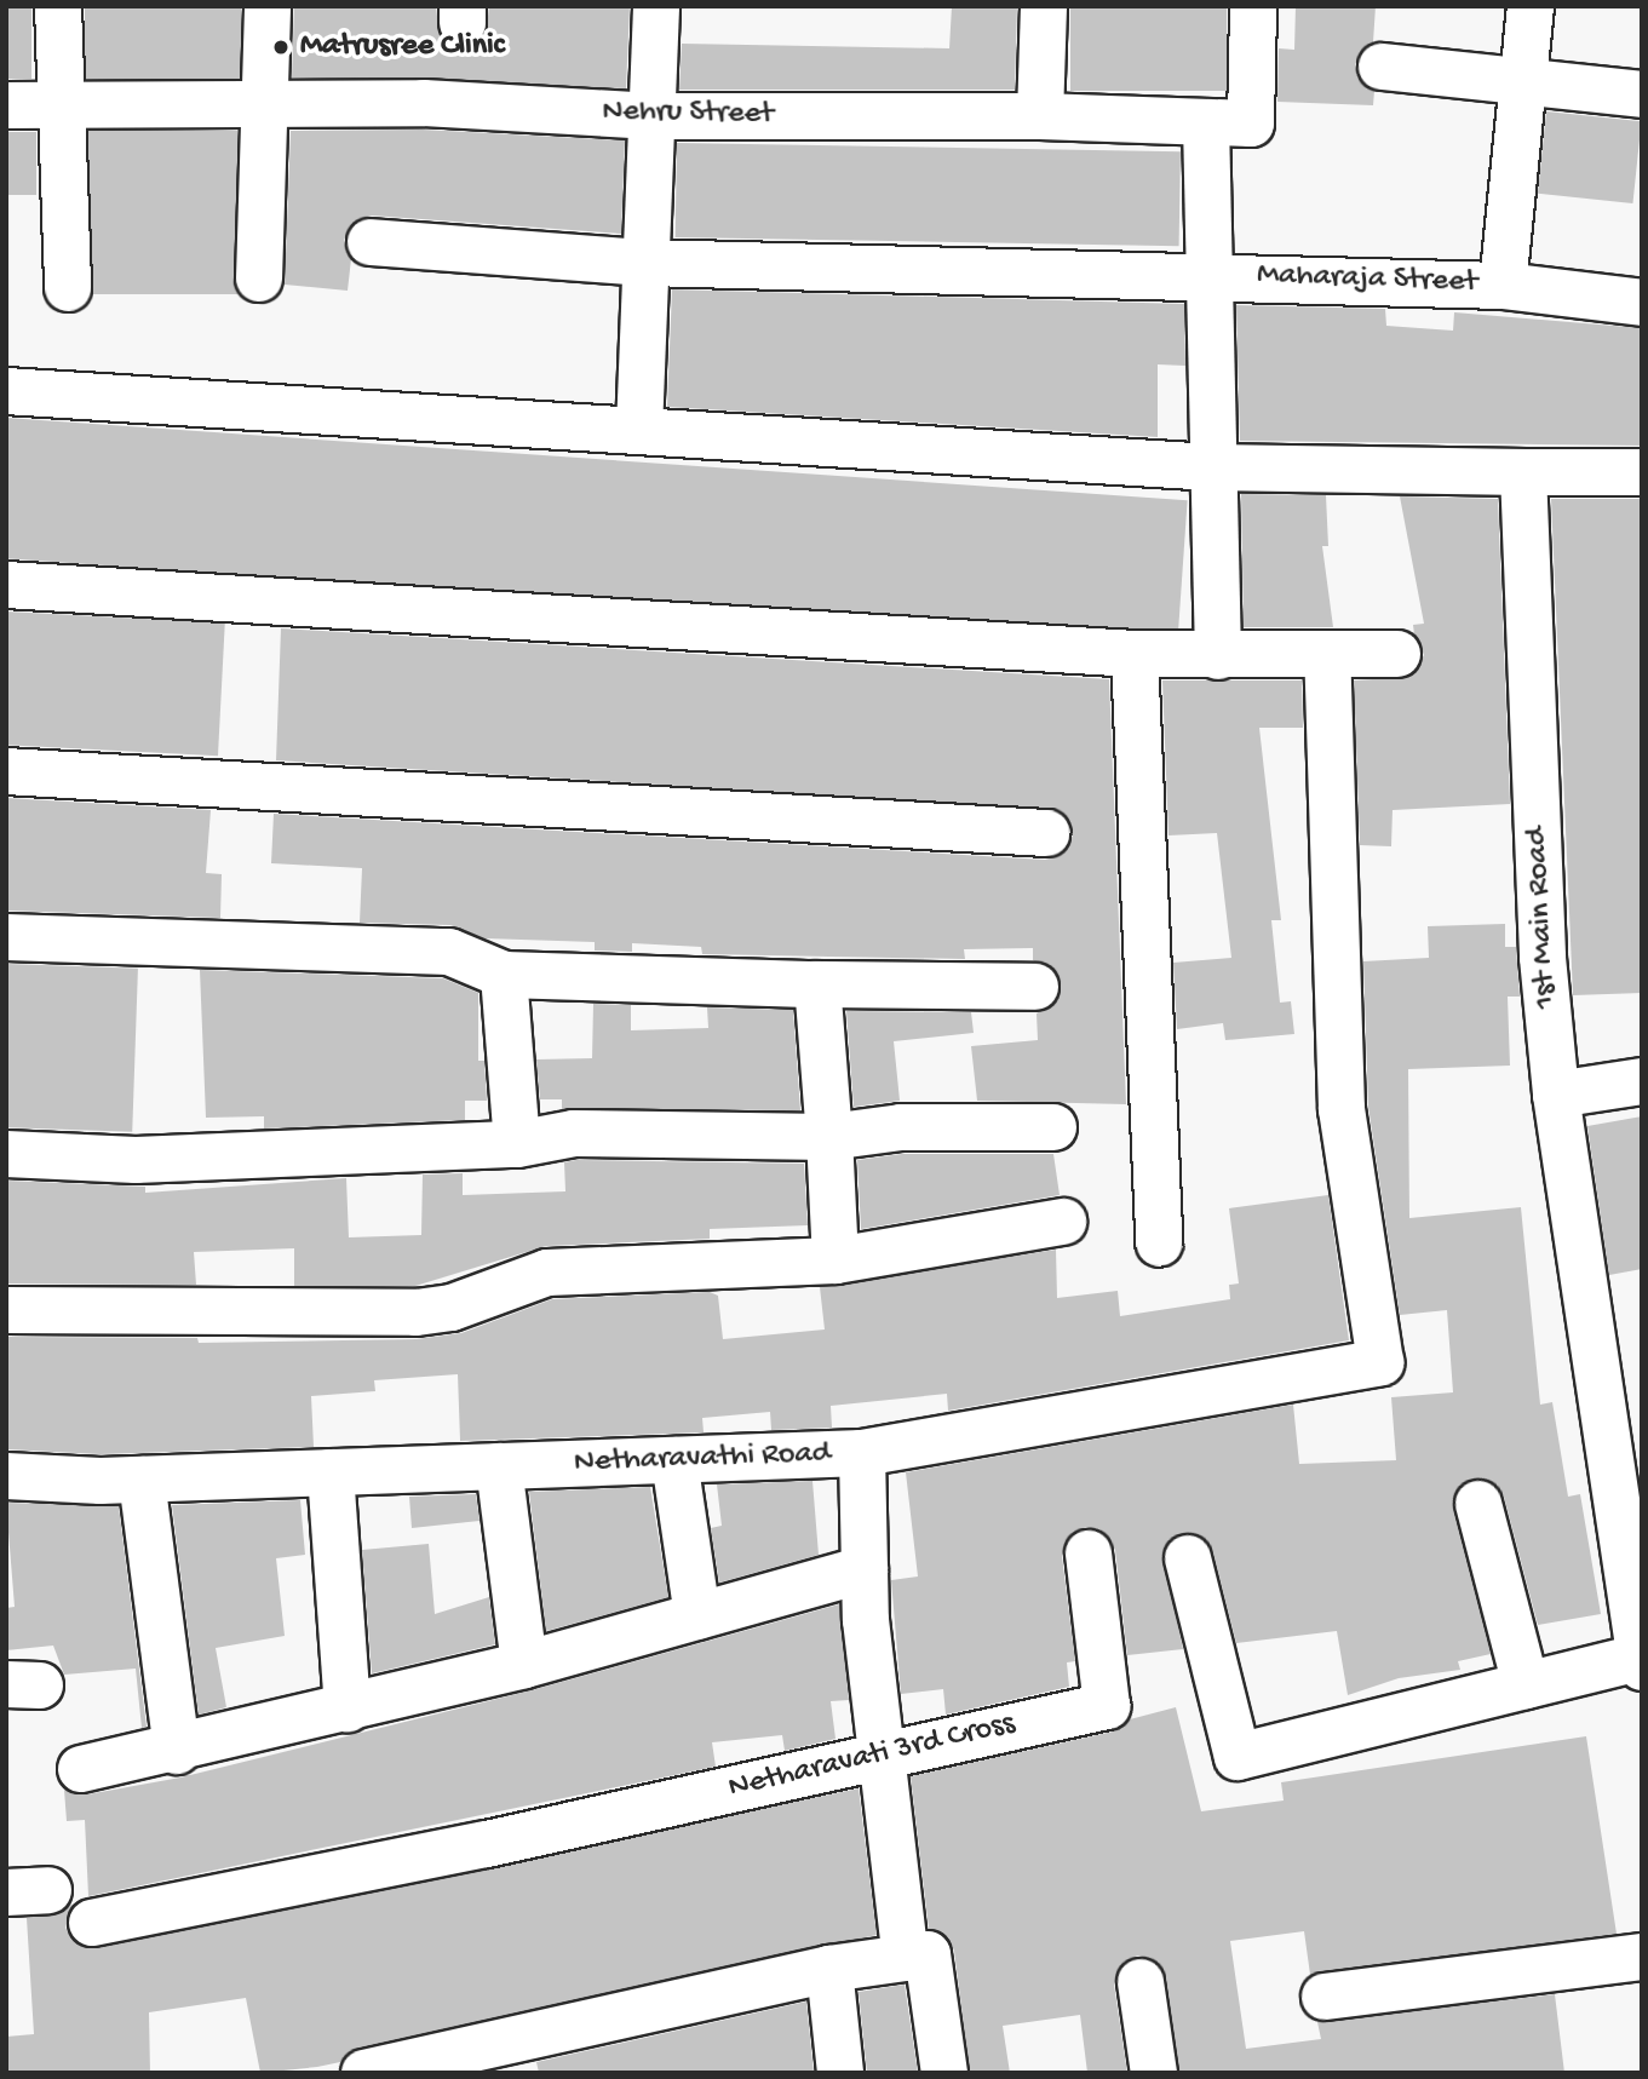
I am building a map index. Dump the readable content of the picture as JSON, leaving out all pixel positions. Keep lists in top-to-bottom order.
{
  "streets": {
    "street": [
      "Nehru Street",
      "Maharaja Street",
      "1st Main Road",
      "Netharavathi Road",
      "Netharavati 3rd Cross"
    ]
  },
  "crossings": [
    ["Netharavathi Road", "Netharavati 3rd Cross"]
  ],
  "places": ["Matrusree Clinic"]
}
